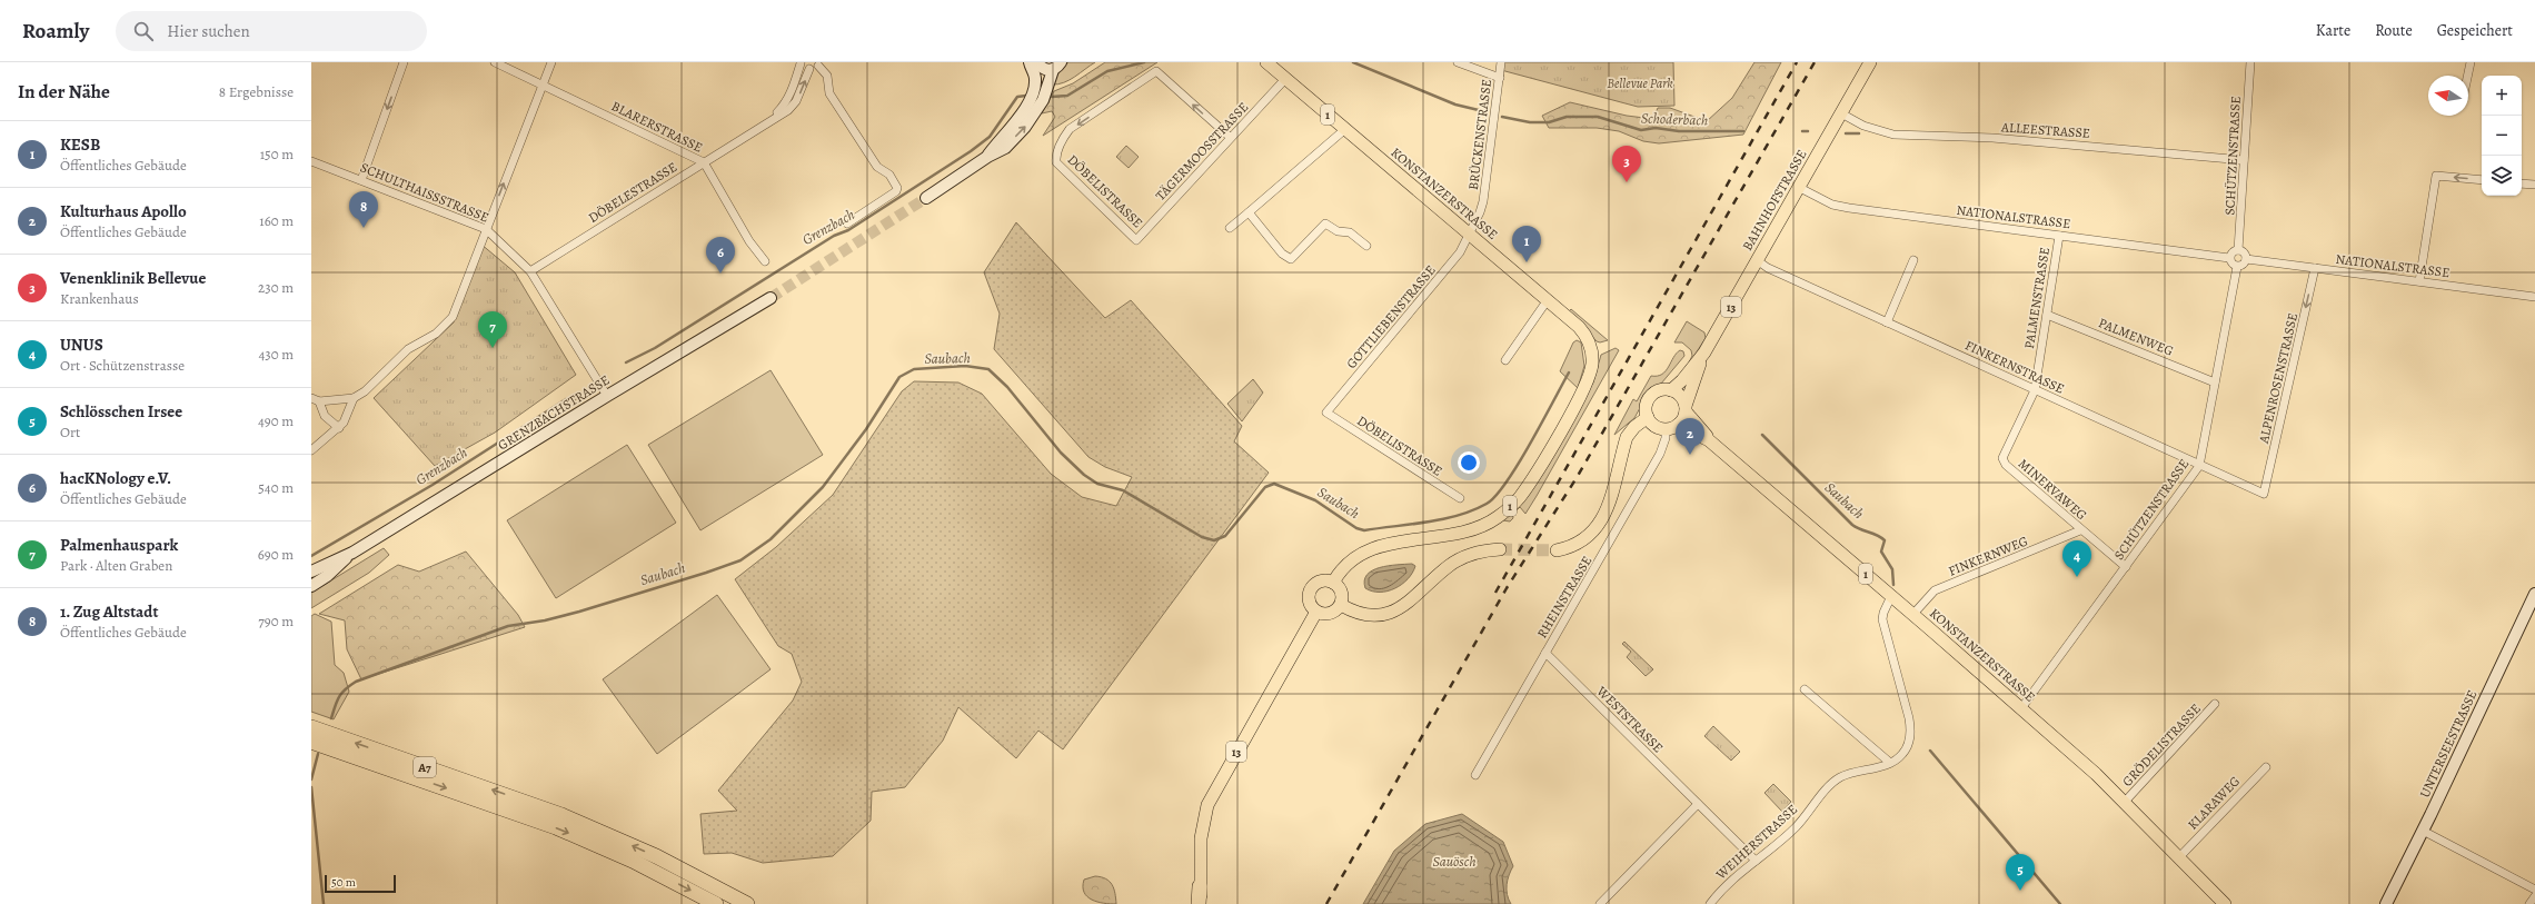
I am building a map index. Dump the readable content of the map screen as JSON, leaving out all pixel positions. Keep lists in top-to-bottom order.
{
  "streets": {
    "highway": ["A7"],
    "main road": [
      "1",
      "KONSTANZERSTRASSE",
      "BAHNHOFSTRASSE",
      "13"
    ],
    "street": [
      "BLARERSTRASSE",
      "ALLEESTRASSE",
      "BRÜCKENSTRASSE",
      "TÄGERMOOSSTRASSE",
      "SCHÜTZENSTRASSE",
      "DÖBELISTRASSE",
      "SCHULTHAISSSTRASSE",
      "DÖBELESTRASSE",
      "NATIONALSTRASSE",
      "PALMENSTRASSE",
      "GOTTLIEBENSTRASSE",
      "PALMENWEG",
      "FINKERNSTRASSE",
      "ALPENROSENSTRASSE",
      "GRENZBACHSTRASSE",
      "MINERVAWEG",
      "FINKERNWEG",
      "RHEINSTRASSE",
      "WESTSTRASSE",
      "UNTERSEESTRASSE",
      "GRÖDELISTRASSE",
      "KLARAWEG",
      "WEIHERSTRASSE"
    ]
  },
  "crossings": [
    ["BLARERSTRASSE", "DÖBELESTRASSE"],
    ["ALLEESTRASSE", "SCHÜTZENSTRASSE"],
    ["ALLEESTRASSE", "BAHNHOFSTRASSE"],
    ["BRÜCKENSTRASSE", "KONSTANZERSTRASSE"],
    ["BRÜCKENSTRASSE", "GOTTLIEBENSTRASSE"],
    ["TÄGERMOOSSTRASSE", "DÖBELISTRASSE"],
    ["TÄGERMOOSSTRASSE", "KONSTANZERSTRASSE"],
    ["SCHÜTZENSTRASSE", "KONSTANZERSTRASSE"],
    ["SCHÜTZENSTRASSE", "NATIONALSTRASSE"],
    ["SCHÜTZENSTRASSE", "PALMENWEG"],
    ["SCHÜTZENSTRASSE", "FINKERNSTRASSE"],
    ["SCHÜTZENSTRASSE", "MINERVAWEG"],
    ["DÖBELISTRASSE", "GOTTLIEBENSTRASSE"],
    ["SCHULTHAISSSTRASSE", "DÖBELESTRASSE"],
    ["SCHULTHAISSSTRASSE", "GRENZBACHSTRASSE"],
    ["KONSTANZERSTRASSE", "BAHNHOFSTRASSE"],
    ["KONSTANZERSTRASSE", "13"],
    ["KONSTANZERSTRASSE", "GOTTLIEBENSTRASSE"],
    ["KONSTANZERSTRASSE", "FINKERNWEG"],
    ["KONSTANZERSTRASSE", "RHEINSTRASSE"],
    ["KONSTANZERSTRASSE", "GRÖDELISTRASSE"],
    ["KONSTANZERSTRASSE", "KLARAWEG"],
    ["KONSTANZERSTRASSE", "WEIHERSTRASSE"],
    ["BAHNHOFSTRASSE", "NATIONALSTRASSE"],
    ["BAHNHOFSTRASSE", "FINKERNSTRASSE"],
    ["BAHNHOFSTRASSE", "RHEINSTRASSE"],
    ["NATIONALSTRASSE", "PALMENSTRASSE"],
    ["NATIONALSTRASSE", "ALPENROSENSTRASSE"],
    ["PALMENSTRASSE", "PALMENWEG"],
    ["PALMENSTRASSE", "FINKERNSTRASSE"],
    ["PALMENSTRASSE", "MINERVAWEG"],
    ["FINKERNSTRASSE", "ALPENROSENSTRASSE"],
    ["FINKERNSTRASSE", "MINERVAWEG"],
    ["MINERVAWEG", "FINKERNWEG"],
    ["RHEINSTRASSE", "WESTSTRASSE"],
    ["WESTSTRASSE", "WEIHERSTRASSE"]
  ],
  "one_way": ["ALPENROSENSTRASSE"],
  "water": [
    "Schoderbach",
    "Grenzbach",
    "Saubach",
    "Sauösch"
  ],
  "parks": ["Bellevue Park"],
  "scale_bar": "50 m",
  "north": "left",
  "page": {
    "header": "Roamly",
    "search": "Hier suchen",
    "nav": ["Karte", "Route", "Gespeichert"],
    "heading": ["In der Nähe", "8 Ergebnisse"],
    "map_buttons": ["+", "−"],
    "list": [
      {
        "mark": "1",
        "name": "KESB",
        "note": "Öffentliches Gebäude",
        "value": "150 m"
      },
      {
        "mark": "2",
        "name": "Kulturhaus Apollo",
        "note": "Öffentliches Gebäude",
        "value": "160 m"
      },
      {
        "mark": "3",
        "name": "Venenklinik Bellevue",
        "note": "Krankenhaus",
        "value": "230 m"
      },
      {
        "mark": "4",
        "name": "UNUS",
        "note": "Ort · Schützenstrasse",
        "value": "430 m"
      },
      {
        "mark": "5",
        "name": "Schlösschen Irsee",
        "note": "Ort",
        "value": "490 m"
      },
      {
        "mark": "6",
        "name": "hacKNology e.V.",
        "note": "Öffentliches Gebäude",
        "value": "540 m"
      },
      {
        "mark": "7",
        "name": "Palmenhauspark",
        "note": "Park · Alten Graben",
        "value": "690 m"
      },
      {
        "mark": "8",
        "name": "1. Zug Altstadt",
        "note": "Öffentliches Gebäude",
        "value": "790 m"
      }
    ],
    "pins": [
      "3",
      "8",
      "1",
      "6",
      "7",
      "2",
      "4",
      "5"
    ],
    "scale": "50 m"
  }
}
